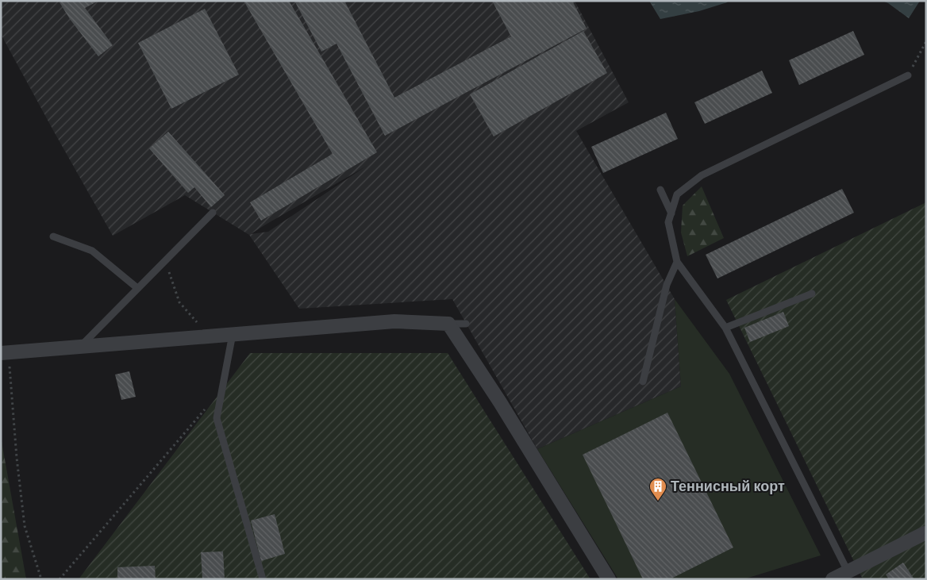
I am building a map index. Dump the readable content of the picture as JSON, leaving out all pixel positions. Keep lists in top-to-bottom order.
{
  "places": {
    "building": ["Теннисный корт"]
  }
}
